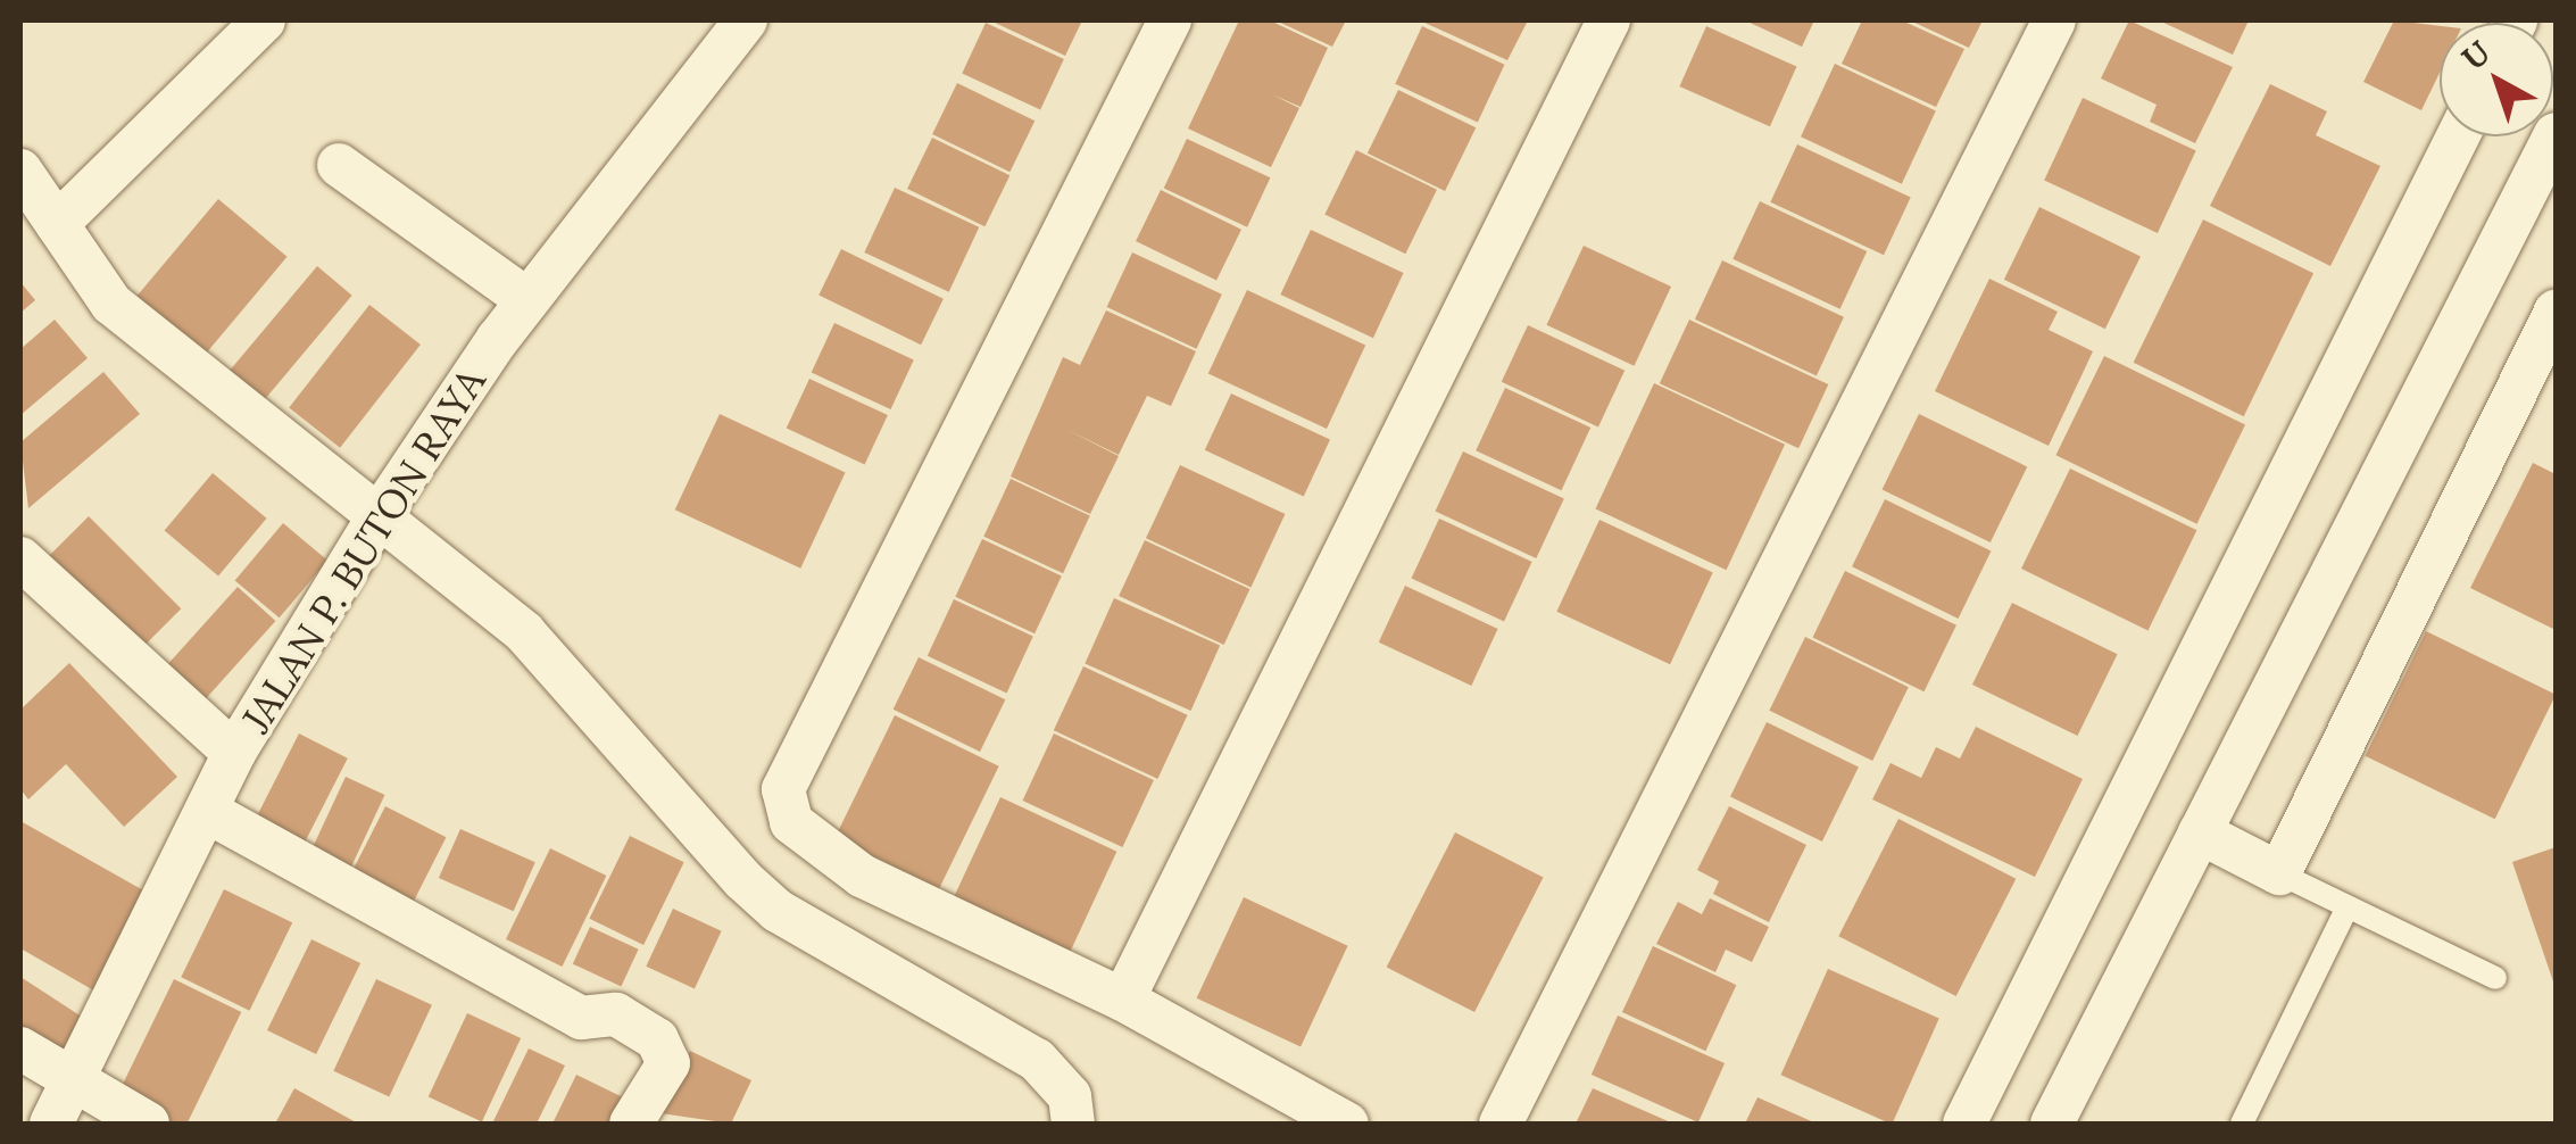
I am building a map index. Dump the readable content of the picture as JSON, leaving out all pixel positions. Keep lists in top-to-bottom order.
{
  "streets": {
    "street": ["JALAN P. BUTON RAYA"]
  },
  "north": "top left"
}
